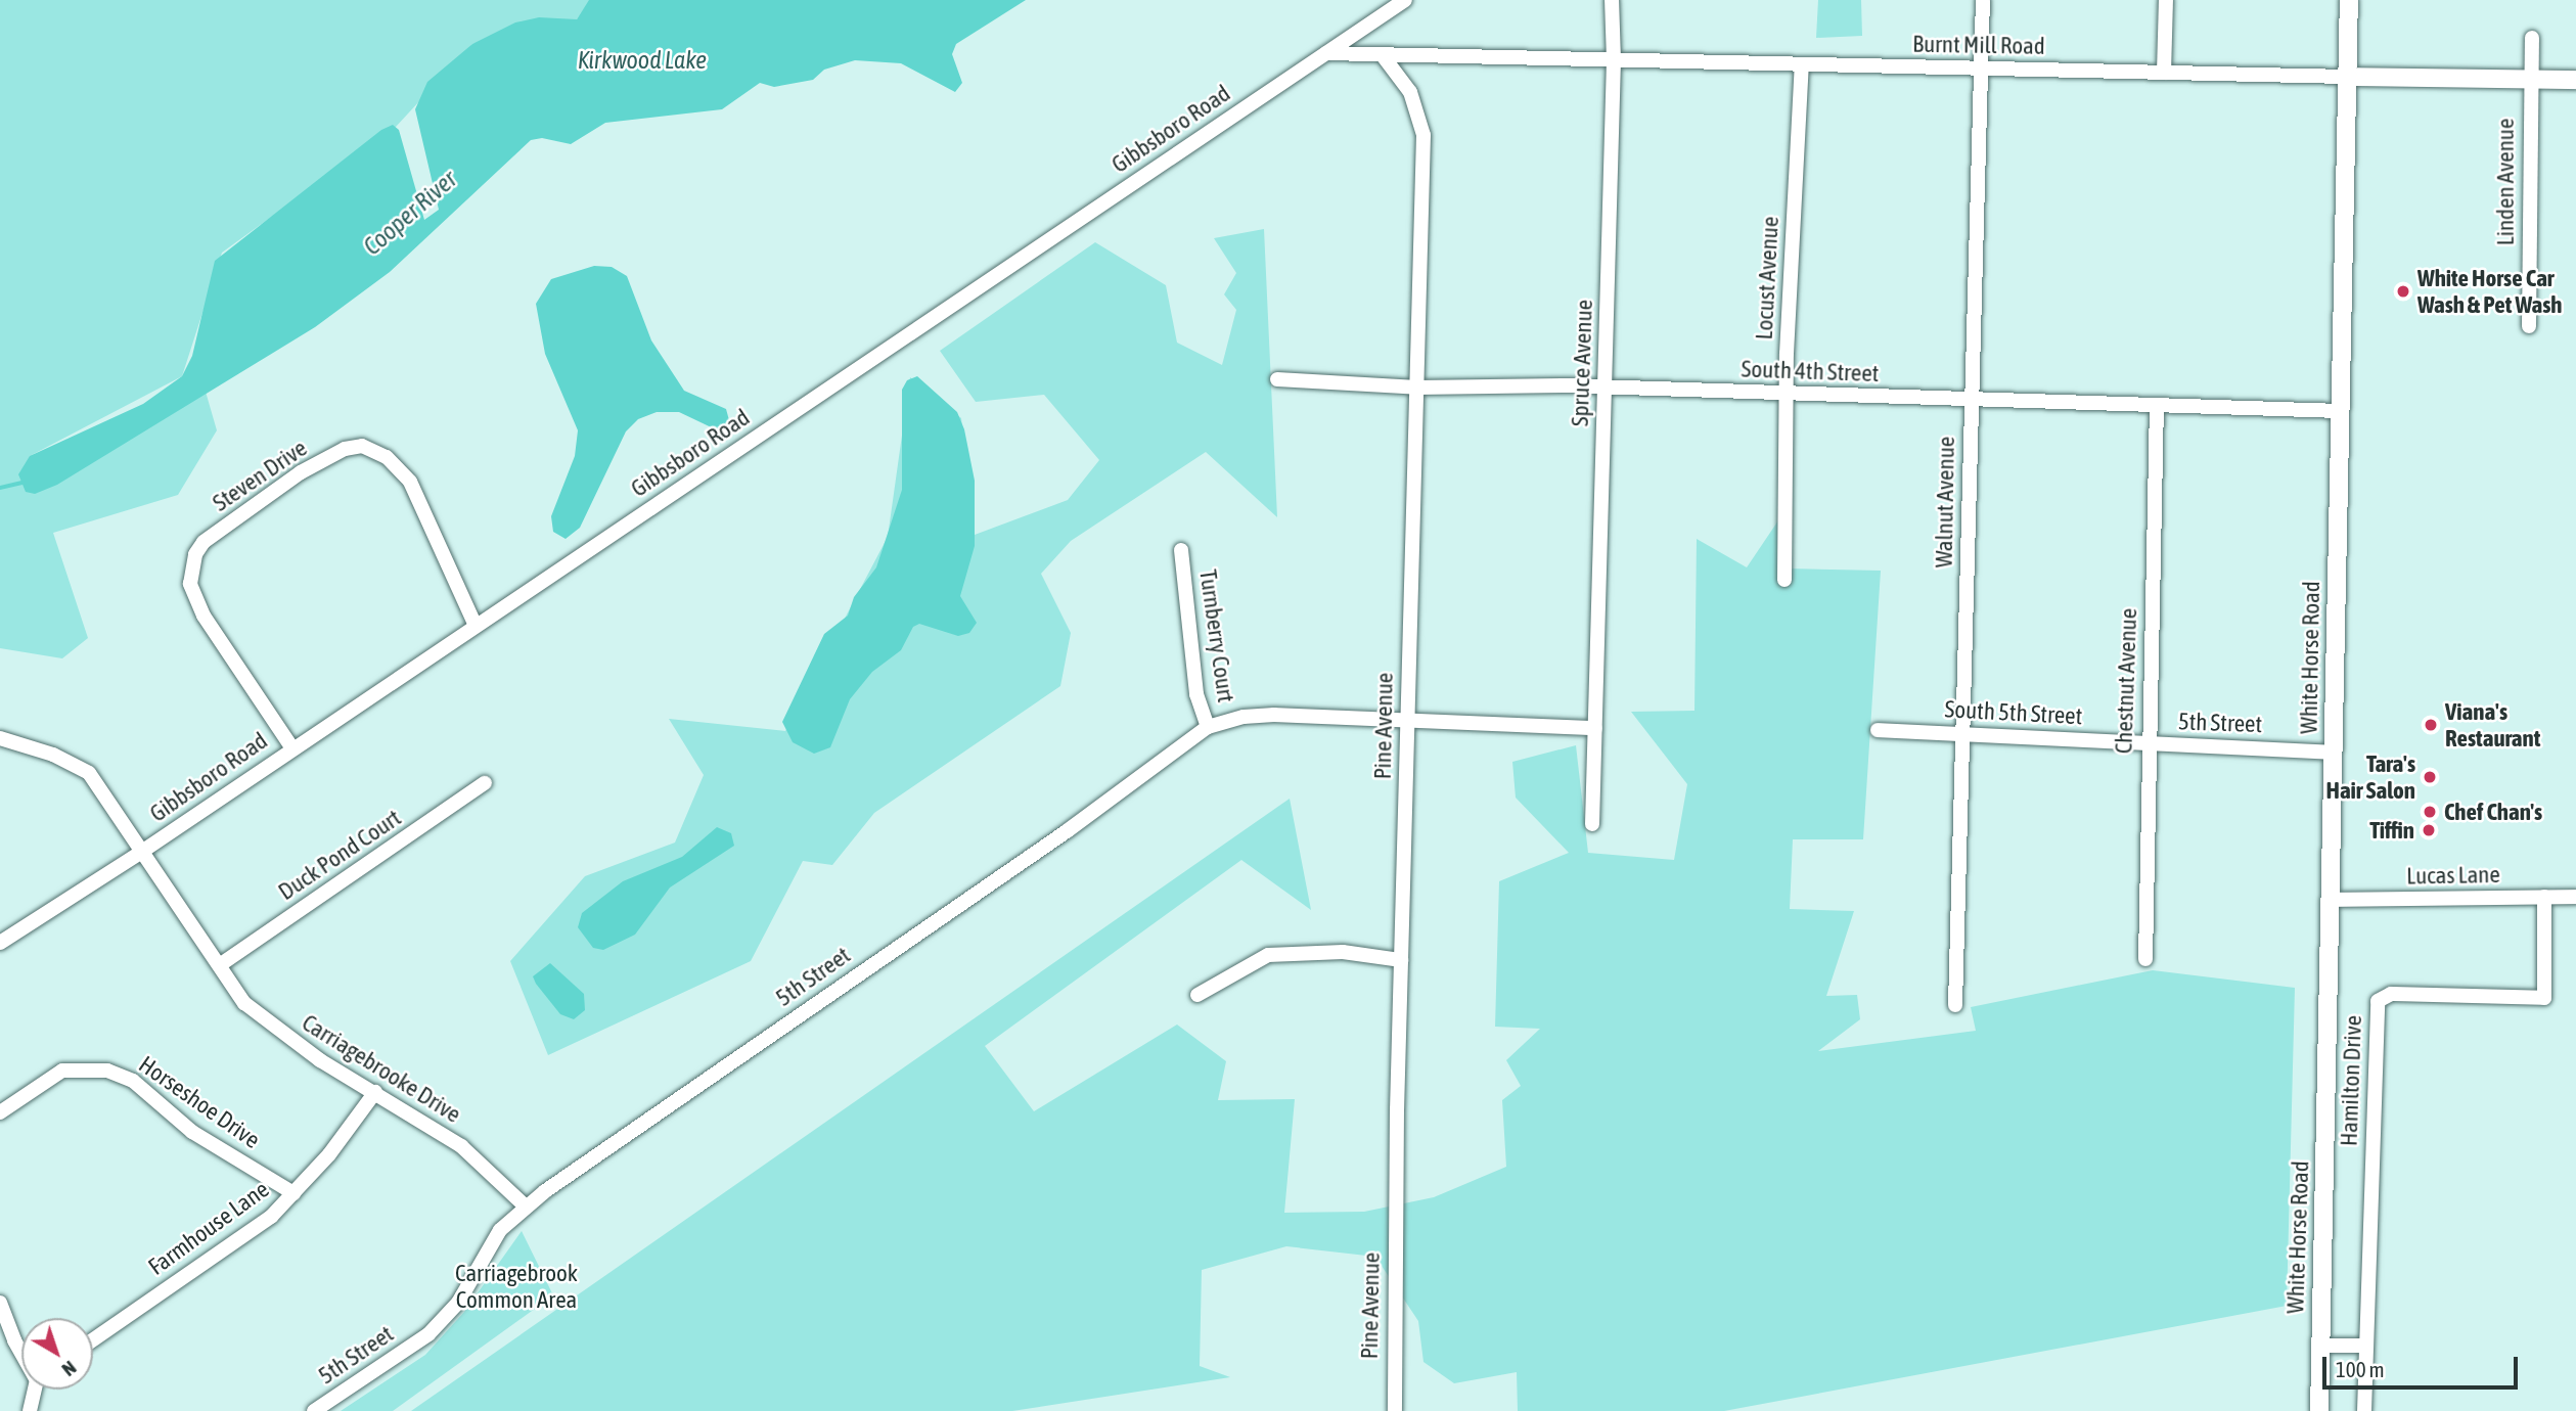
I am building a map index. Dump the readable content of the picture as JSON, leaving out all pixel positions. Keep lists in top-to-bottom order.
{
  "streets": {
    "main road": ["Burnt Mill Road", "White Horse Road"],
    "street": [
      "Gibbsboro Road",
      "Linden Avenue",
      "Locust Avenue",
      "Spruce Avenue",
      "South 4th Street",
      "Steven Drive",
      "Walnut Avenue",
      "Turnberry Court",
      "Chestnut Avenue",
      "South 5th Street",
      "5th Street",
      "Pine Avenue",
      "Duck Pond Court",
      "Lucas Lane",
      "Carriagebrooke Drive",
      "Hamilton Drive",
      "Horseshoe Drive",
      "Farmhouse Lane"
    ]
  },
  "crossings": [
    ["Burnt Mill Road", "Gibbsboro Road"],
    ["Burnt Mill Road", "Linden Avenue"],
    ["Burnt Mill Road", "Locust Avenue"],
    ["Burnt Mill Road", "Spruce Avenue"],
    ["Burnt Mill Road", "Walnut Avenue"],
    ["Burnt Mill Road", "White Horse Road"],
    ["Burnt Mill Road", "Pine Avenue"],
    ["Gibbsboro Road", "Steven Drive"],
    ["Gibbsboro Road", "Carriagebrooke Drive"],
    ["Locust Avenue", "South 4th Street"],
    ["Spruce Avenue", "South 4th Street"],
    ["South 4th Street", "Walnut Avenue"],
    ["South 4th Street", "White Horse Road"],
    ["South 4th Street", "Chestnut Avenue"],
    ["South 4th Street", "Pine Avenue"],
    ["Walnut Avenue", "South 5th Street"],
    ["Turnberry Court", "5th Street"],
    ["White Horse Road", "5th Street"],
    ["White Horse Road", "Lucas Lane"],
    ["Chestnut Avenue", "South 5th Street"],
    ["Chestnut Avenue", "5th Street"],
    ["South 5th Street", "5th Street"],
    ["5th Street", "Pine Avenue"],
    ["5th Street", "Carriagebrooke Drive"],
    ["Duck Pond Court", "Carriagebrooke Drive"],
    ["Lucas Lane", "Hamilton Drive"],
    ["Carriagebrooke Drive", "Farmhouse Lane"],
    ["Horseshoe Drive", "Farmhouse Lane"]
  ],
  "water": ["Kirkwood Lake", "Cooper River"],
  "parks": ["Carriagebrook Common Area"],
  "places": [
    "White Horse Car Wash & Pet Wash",
    "Viana's Restaurant",
    "Tara's Hair Salon",
    "Chef Chan's",
    "Tiffin"
  ],
  "scale_bar": "100 m",
  "north": "bottom right"
}
